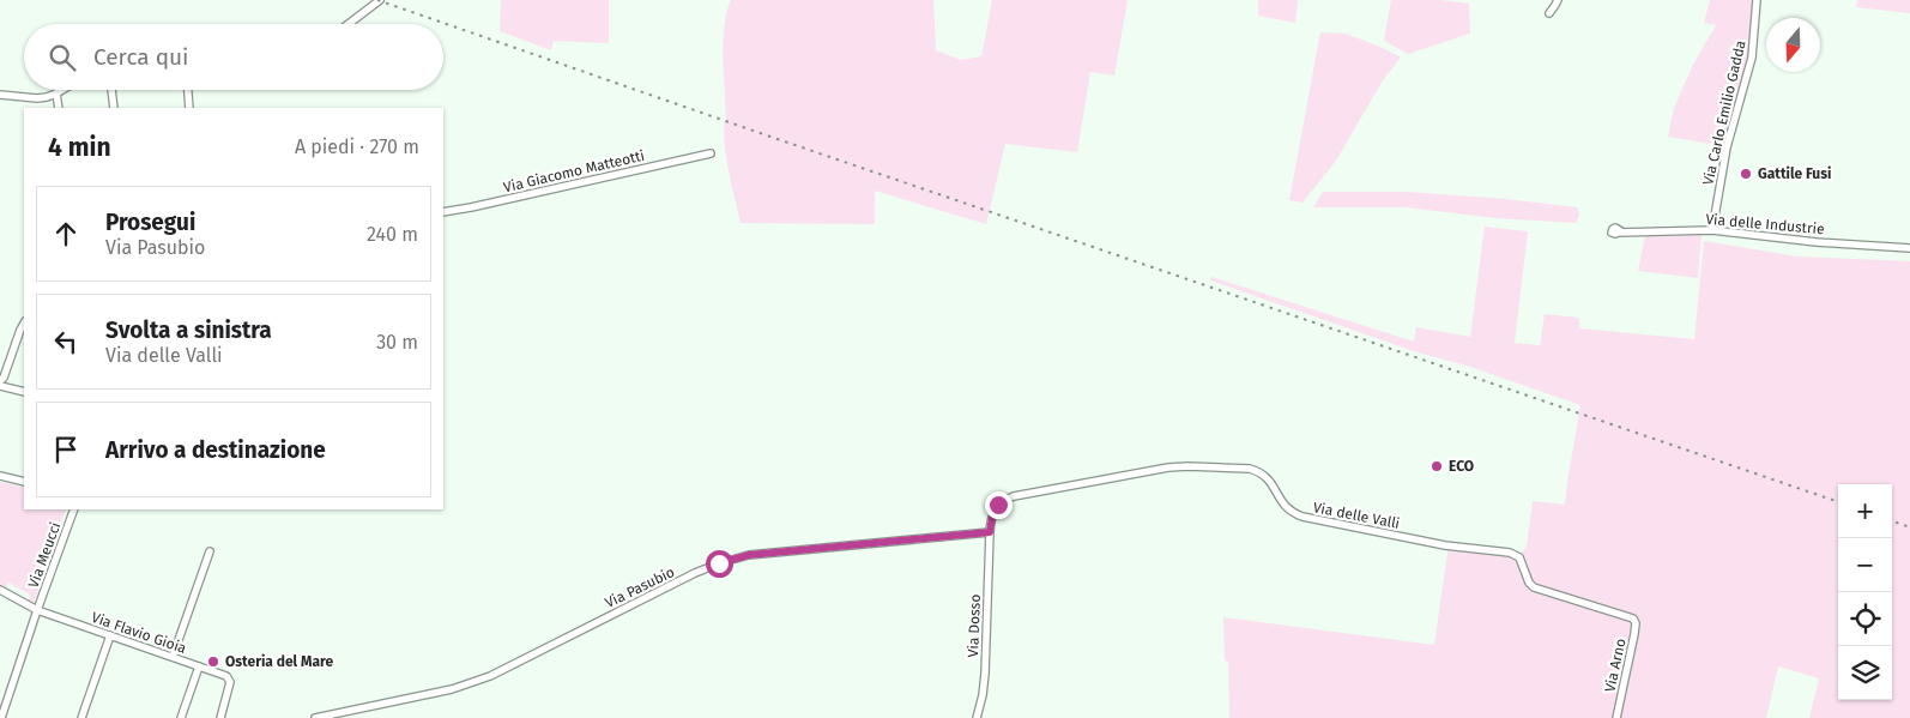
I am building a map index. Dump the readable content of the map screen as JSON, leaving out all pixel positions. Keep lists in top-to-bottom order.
{
  "streets": {
    "street": [
      "Via Carlo Emilio Gadda",
      "Via Giacomo Matteotti",
      "Via delle Industrie",
      "Via delle Valli",
      "Via Meucci",
      "Via Pasubio",
      "Via Dosso",
      "Via Flavio Gioia",
      "Via Arno"
    ]
  },
  "crossings": [
    ["Via Carlo Emilio Gadda", "Via delle Industrie"],
    ["Via delle Valli", "Via Pasubio"],
    ["Via delle Valli", "Via Dosso"],
    ["Via delle Valli", "Via Arno"],
    ["Via Meucci", "Via Flavio Gioia"],
    ["Via Pasubio", "Via Dosso"]
  ],
  "places": ["Gattile Fusi", "ECO", "Osteria del Mare"],
  "north": "bottom",
  "page": {
    "search": "Cerca qui",
    "heading": ["4 min", "A piedi · 270 m"],
    "list": [
      ["Prosegui", "Via Pasubio", "240 m"],
      ["Svolta a sinistra", "Via delle Valli", "30 m"],
      "Arrivo a destinazione"
    ],
    "map_buttons": ["+", "−"]
  }
}
